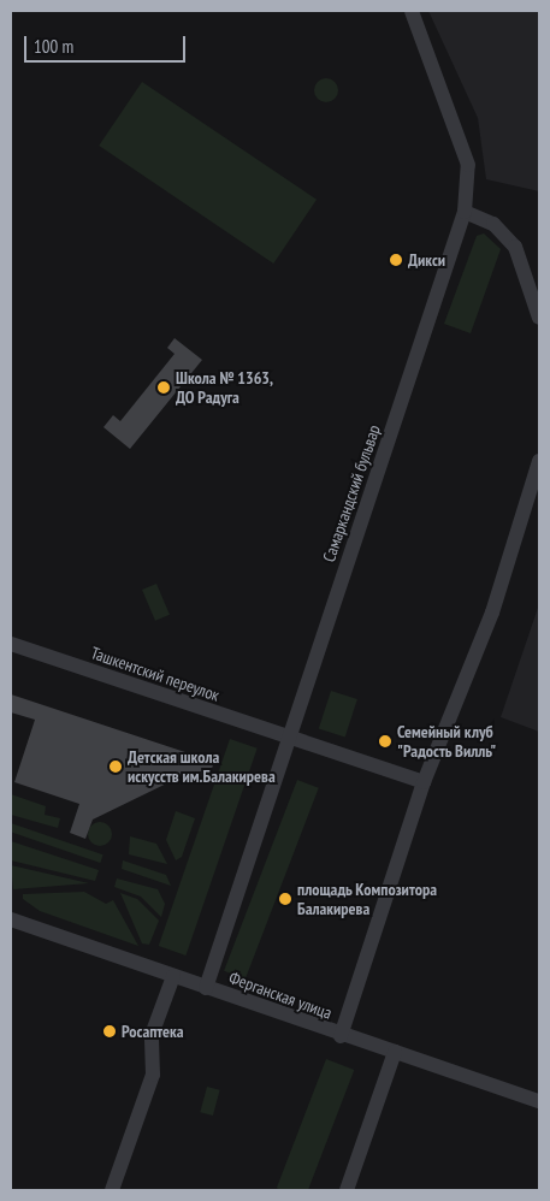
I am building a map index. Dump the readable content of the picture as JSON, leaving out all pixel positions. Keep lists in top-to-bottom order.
{
  "streets": {
    "street": ["Самаркандский бульвар", "Ташкентский переулок", "Ферганская улица"]
  },
  "crossings": [
    ["Самаркандский бульвар", "Ташкентский переулок"],
    ["Самаркандский бульвар", "Ферганская улица"]
  ],
  "places": [
    "Дикси",
    "Школа № 1363, ДО Радуга",
    "Семейный клуб \"Радость Вилль\"",
    "Детская школа искусств им.Балакирева",
    "площадь Композитора Балакирева",
    "Росаптека"
  ],
  "scale_bar": "100 m"
}
